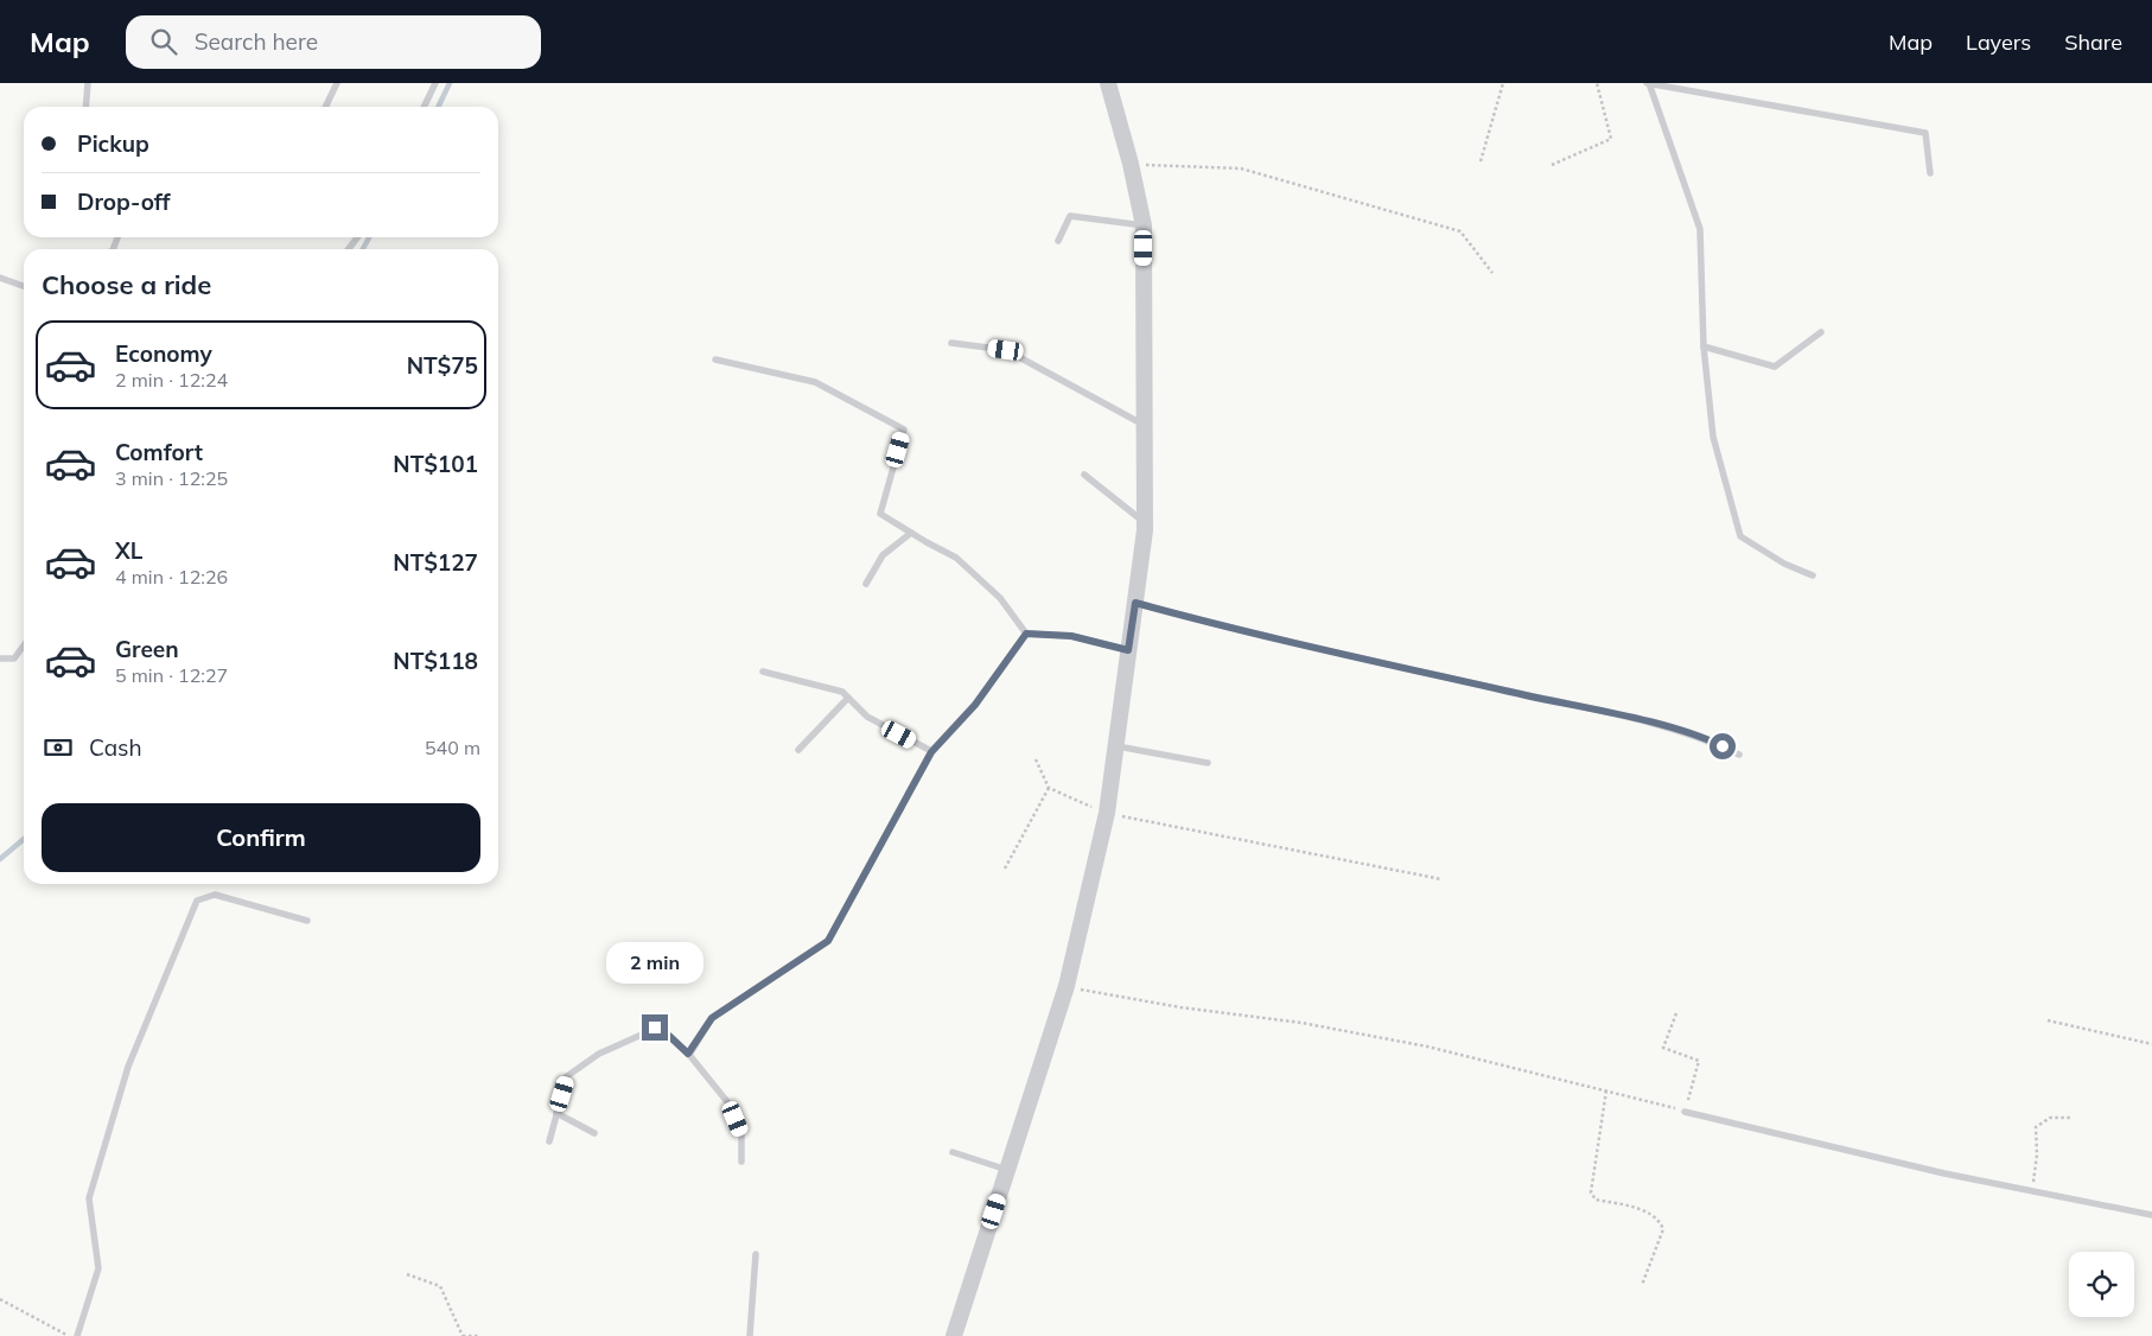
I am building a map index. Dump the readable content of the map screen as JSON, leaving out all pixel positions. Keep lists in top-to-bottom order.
{
  "page": {
    "header": "Map",
    "search": "Search here",
    "nav": ["Map", "Layers", "Share"],
    "banner": ["Pickup", "Drop-off"],
    "heading": "Choose a ride",
    "list": [
      {
        "name": "Economy",
        "note": "2 min · 12:24",
        "value": "NT$75"
      },
      {
        "name": "Comfort",
        "note": "3 min · 12:25",
        "value": "NT$101"
      },
      {
        "name": "XL",
        "note": "4 min · 12:26",
        "value": "NT$127"
      },
      {
        "name": "Green",
        "note": "5 min · 12:27",
        "value": "NT$118"
      }
    ],
    "pay": ["Cash", "540 m"],
    "buttons": "Confirm",
    "bubble": "2 min"
  }
}
